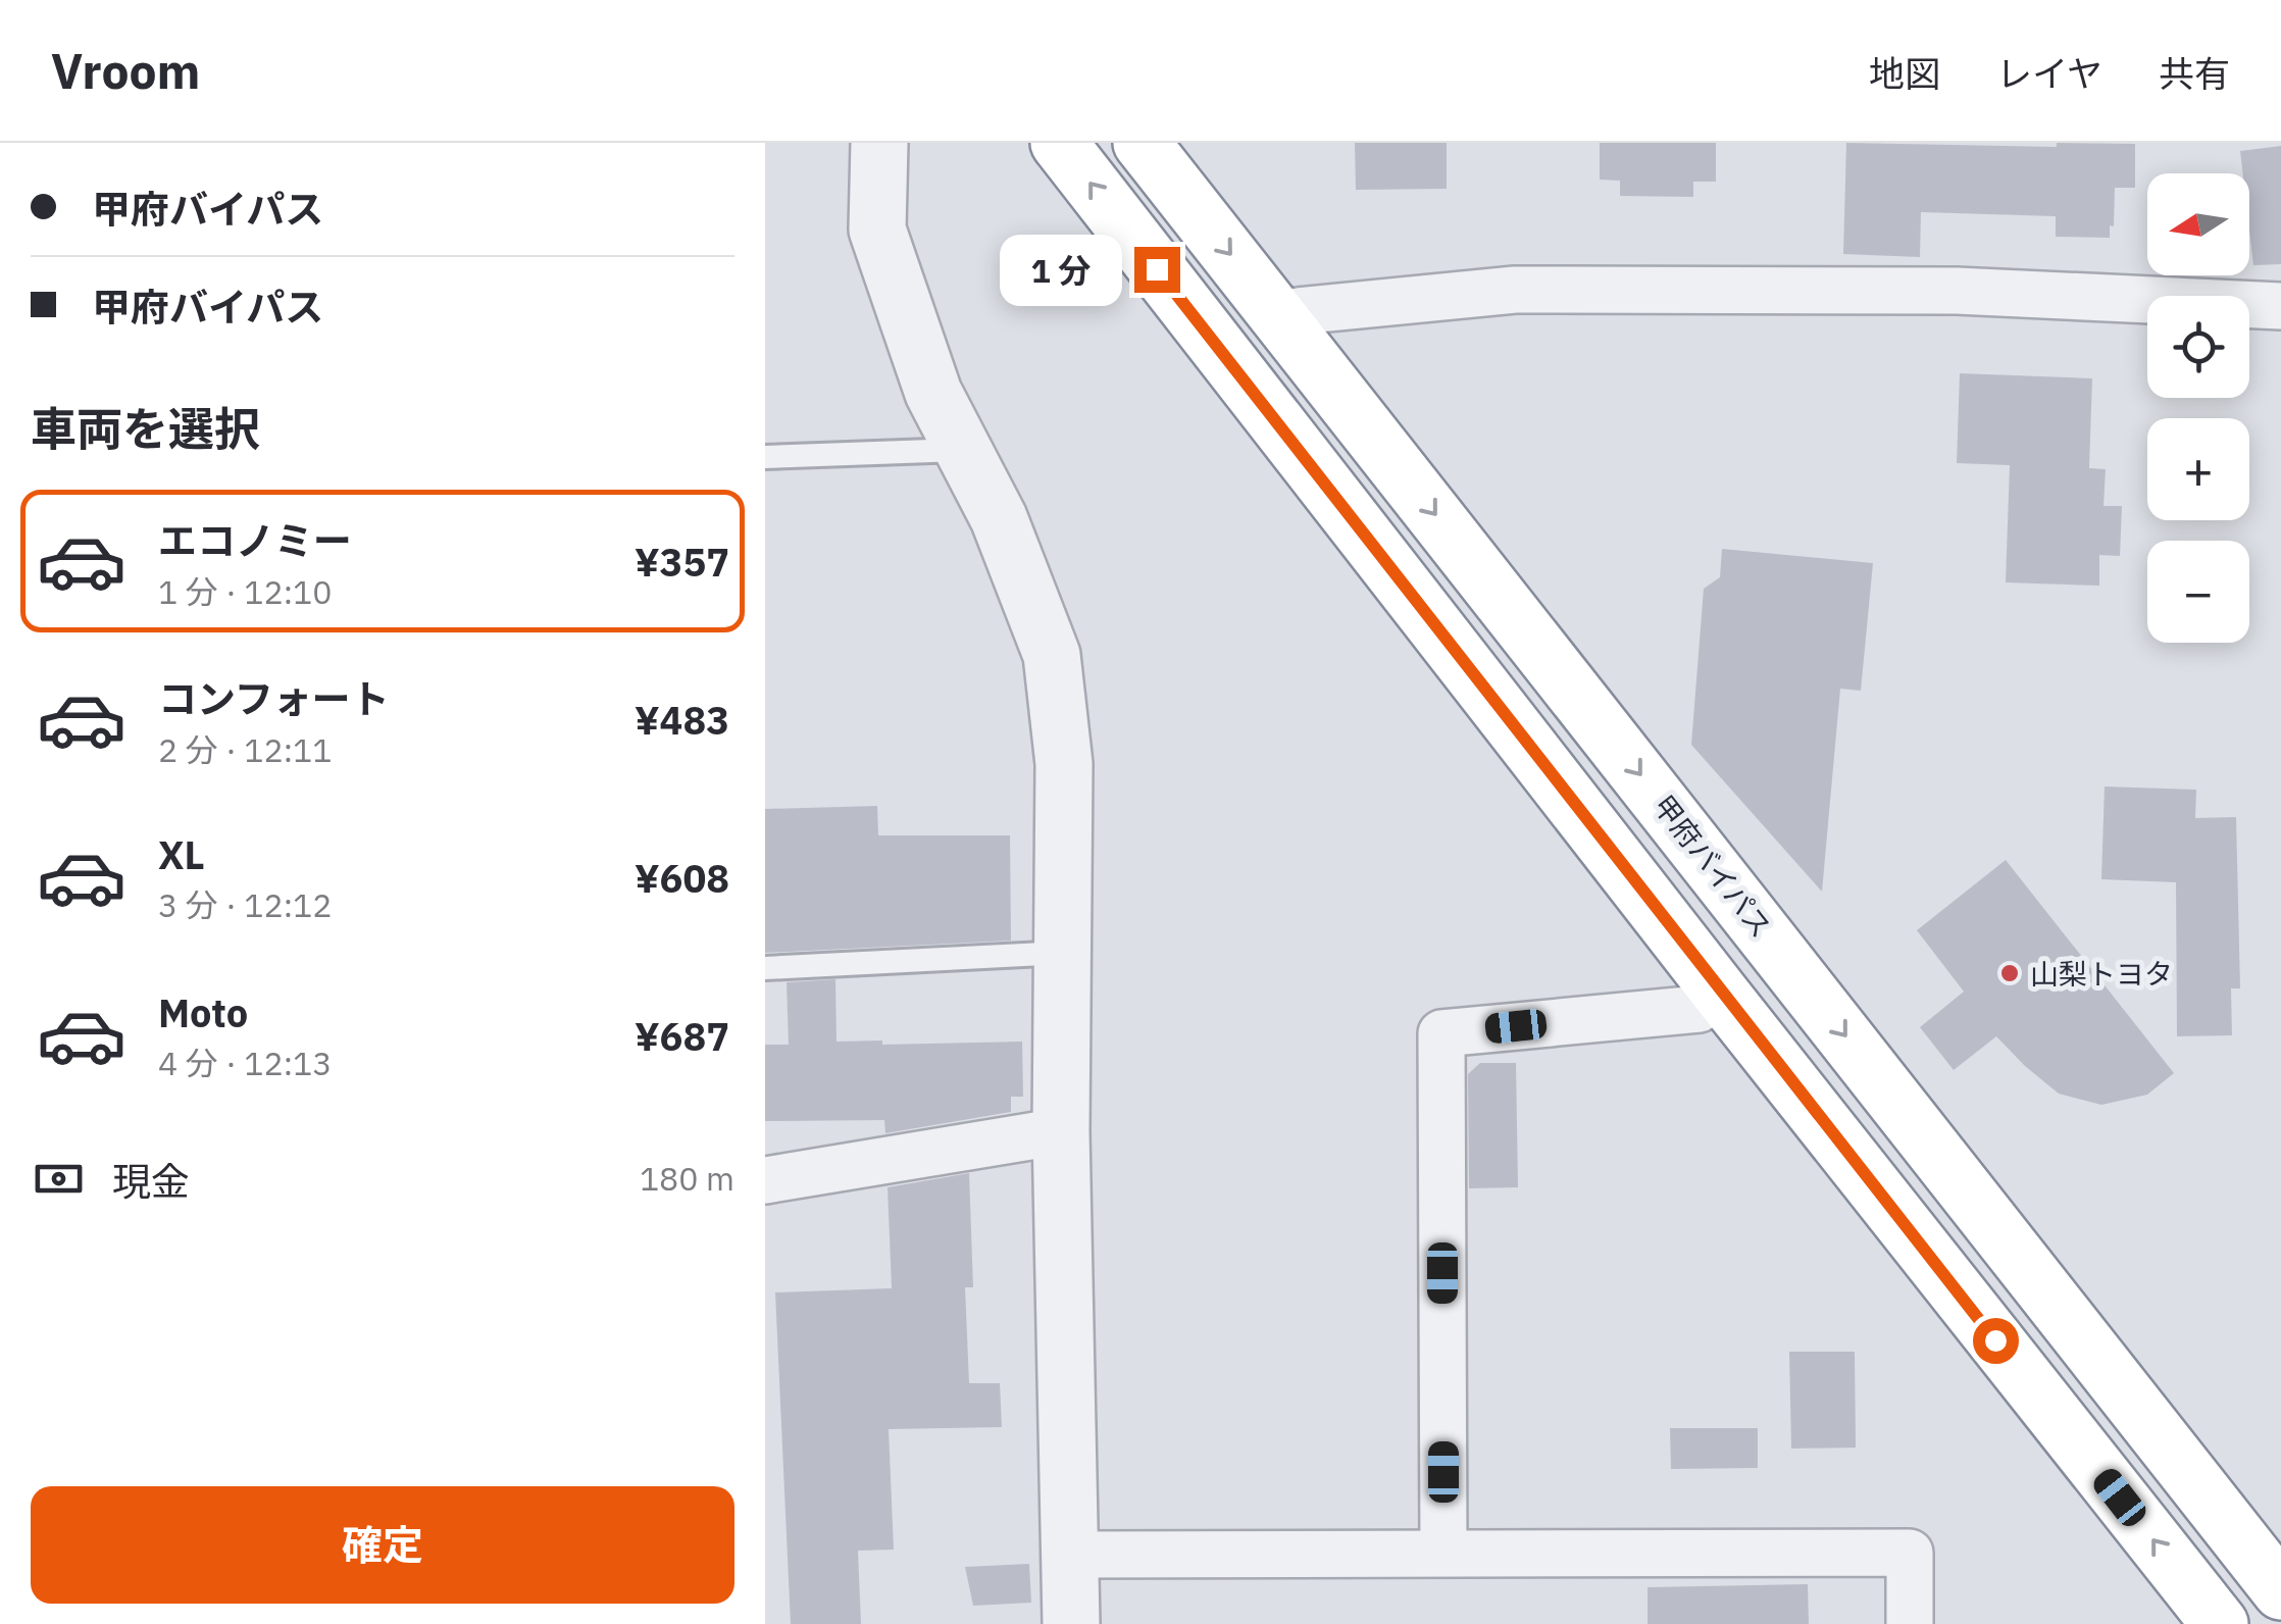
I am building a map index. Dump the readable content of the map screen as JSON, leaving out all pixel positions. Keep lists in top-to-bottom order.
{
  "streets": {
    "highway": ["甲府バイパス"]
  },
  "places": ["山梨トヨタ"],
  "north": "left",
  "page": {
    "header": "Vroom",
    "nav": ["地図", "レイヤ", "共有"],
    "banner": ["甲府バイパス", "甲府バイパス"],
    "map_buttons": ["+", "−"],
    "bubble": "1 分",
    "heading": "車両を選択",
    "list": [
      {
        "name": "エコノミー",
        "note": "1 分 · 12:10",
        "value": "¥357"
      },
      {
        "name": "コンフォート",
        "note": "2 分 · 12:11",
        "value": "¥483"
      },
      {
        "name": "XL",
        "note": "3 分 · 12:12",
        "value": "¥608"
      },
      {
        "name": "Moto",
        "note": "4 分 · 12:13",
        "value": "¥687"
      }
    ],
    "pay": ["現金", "180 m"],
    "buttons": "確定"
  }
}
